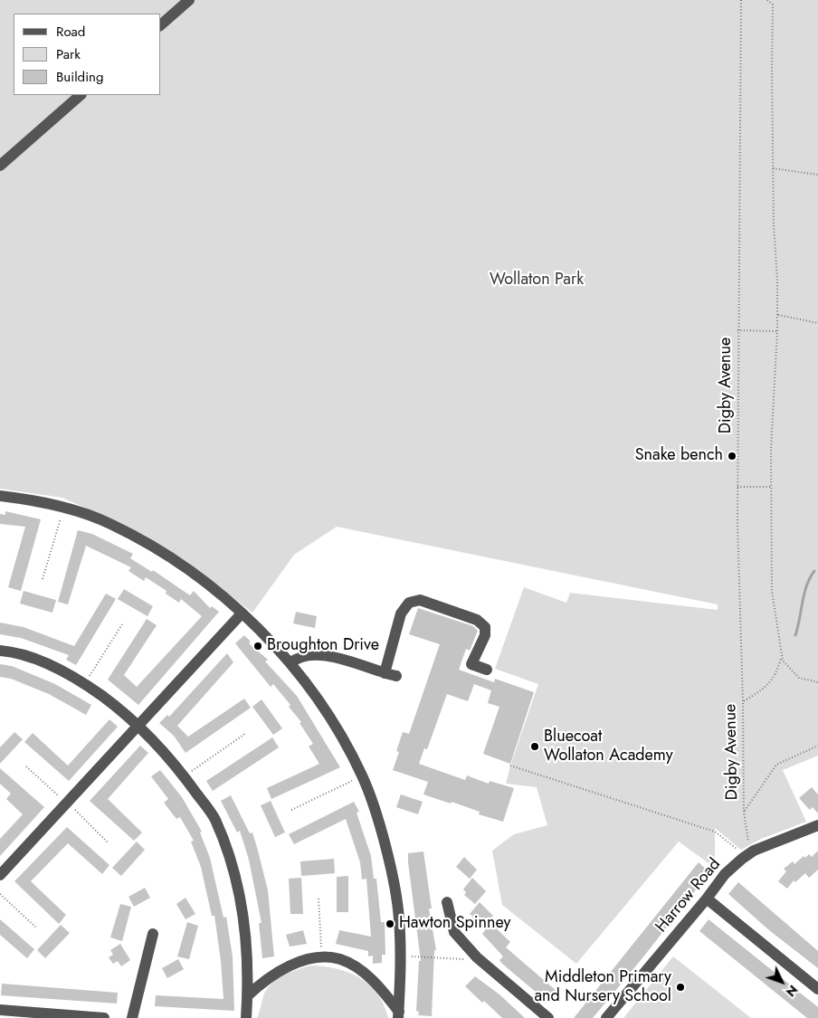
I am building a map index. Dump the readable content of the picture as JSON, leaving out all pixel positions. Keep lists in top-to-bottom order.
{
  "streets": {
    "street": ["Harrow Road"],
    "path": ["Digby Avenue"]
  },
  "crossings": [
    ["Digby Avenue", "Harrow Road"]
  ],
  "parks": ["Wollaton Park"],
  "places": [
    "Snake bench",
    "Broughton Drive",
    "Bluecoat Wollaton Academy",
    "Hawton Spinney",
    "Middleton Primary and Nursery School"
  ],
  "legend": ["Road", "Park", "Building"],
  "north": "bottom right"
}
